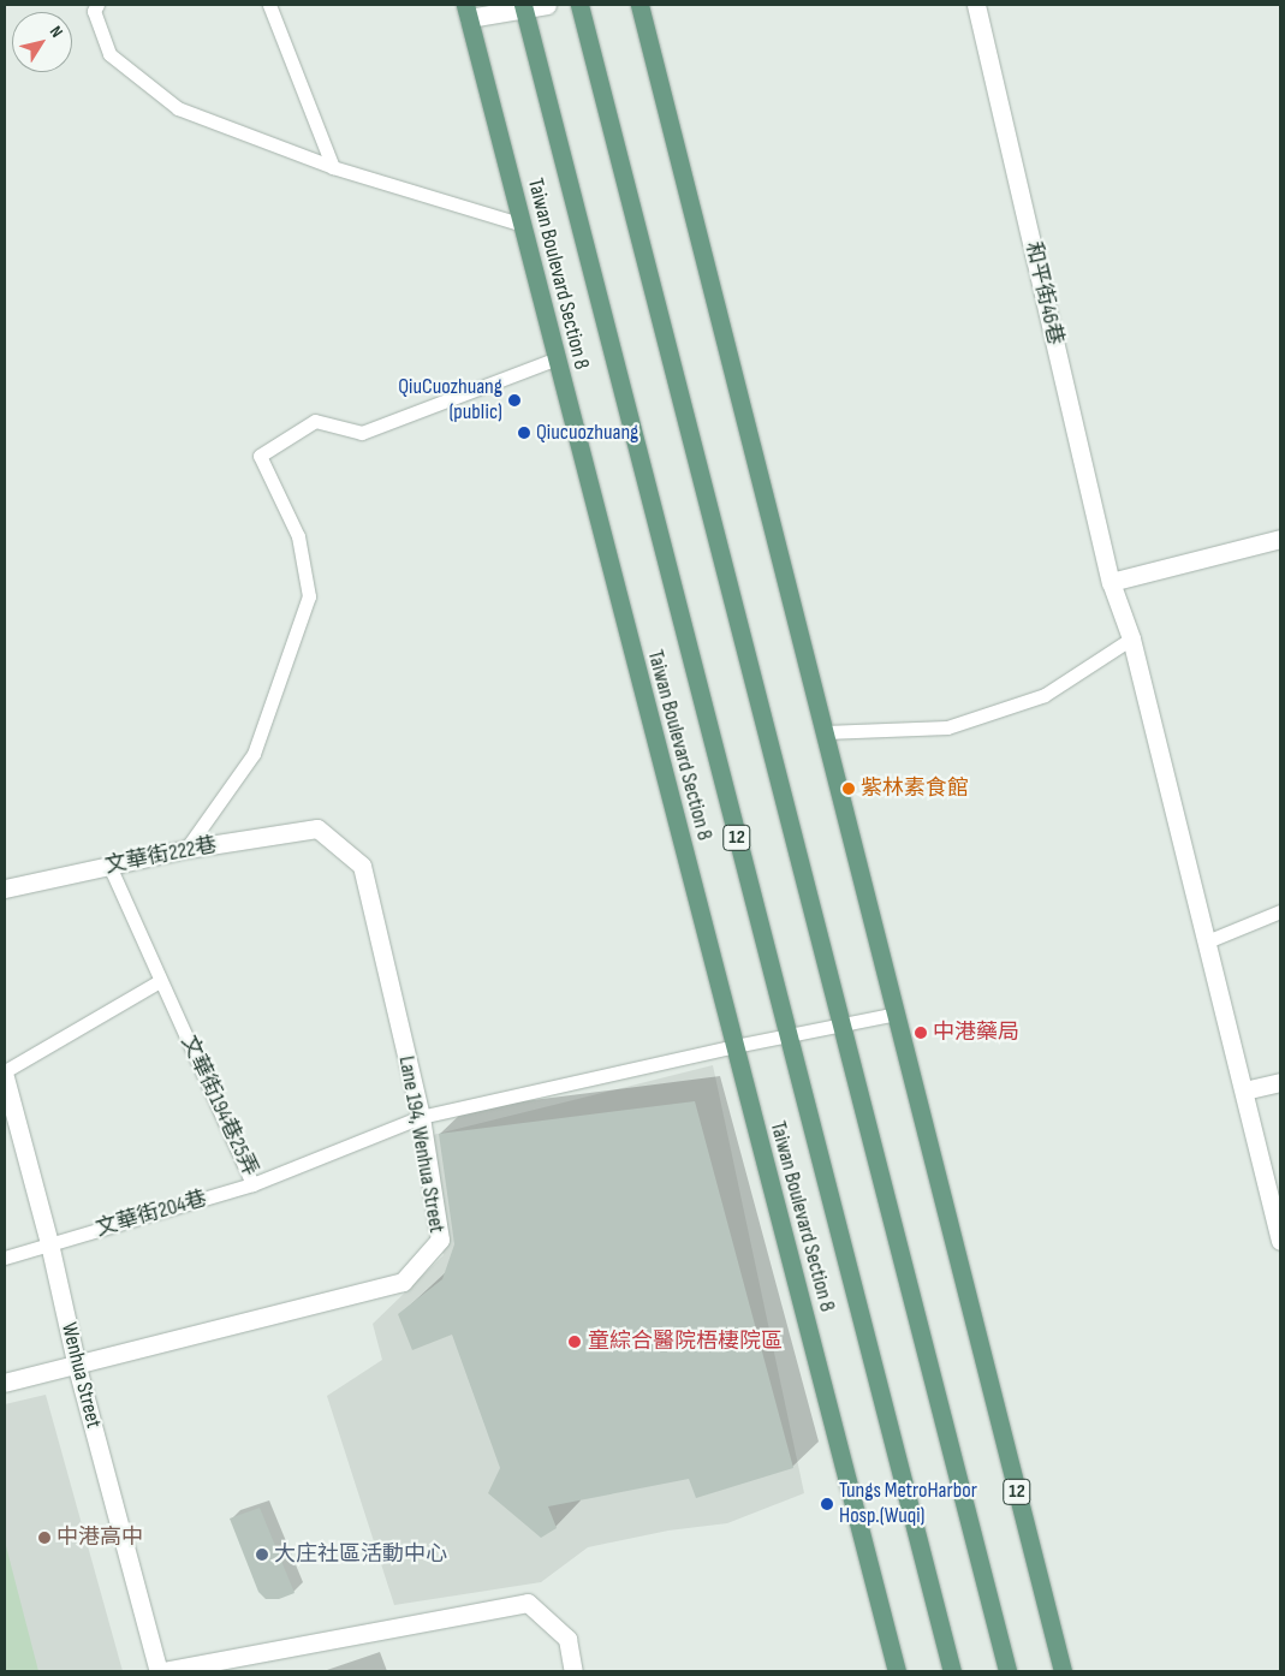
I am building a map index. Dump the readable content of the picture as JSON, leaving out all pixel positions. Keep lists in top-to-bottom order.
{
  "streets": {
    "main road": ["Taiwan Boulevard Section 8", "12"],
    "street": [
      "和平街46巷",
      "文華街222巷",
      "Lane 194, Wenhua Street",
      "Wenhua Street"
    ],
    "lane": ["文華街194巷25弄", "文華街204巷"]
  },
  "crossings": [
    ["Taiwan Boulevard Section 8", "文華街194巷25弄"],
    ["12", "文華街194巷25弄"],
    ["文華街222巷", "文華街194巷25弄"],
    ["文華街222巷", "Lane 194, Wenhua Street"],
    ["文華街194巷25弄", "Lane 194, Wenhua Street"],
    ["文華街194巷25弄", "文華街204巷"],
    ["Lane 194, Wenhua Street", "Wenhua Street"],
    ["文華街204巷", "Wenhua Street"]
  ],
  "places": [
    "QiuCuozhuang (public)",
    "Qiucuozhuang",
    "紫林素食館",
    "中港藥局",
    "童綜合醫院梧棲院區",
    "Tungs MetroHarbor Hosp.(Wuqi)",
    "中港高中",
    "大庄社區活動中心"
  ],
  "north": "top right"
}
